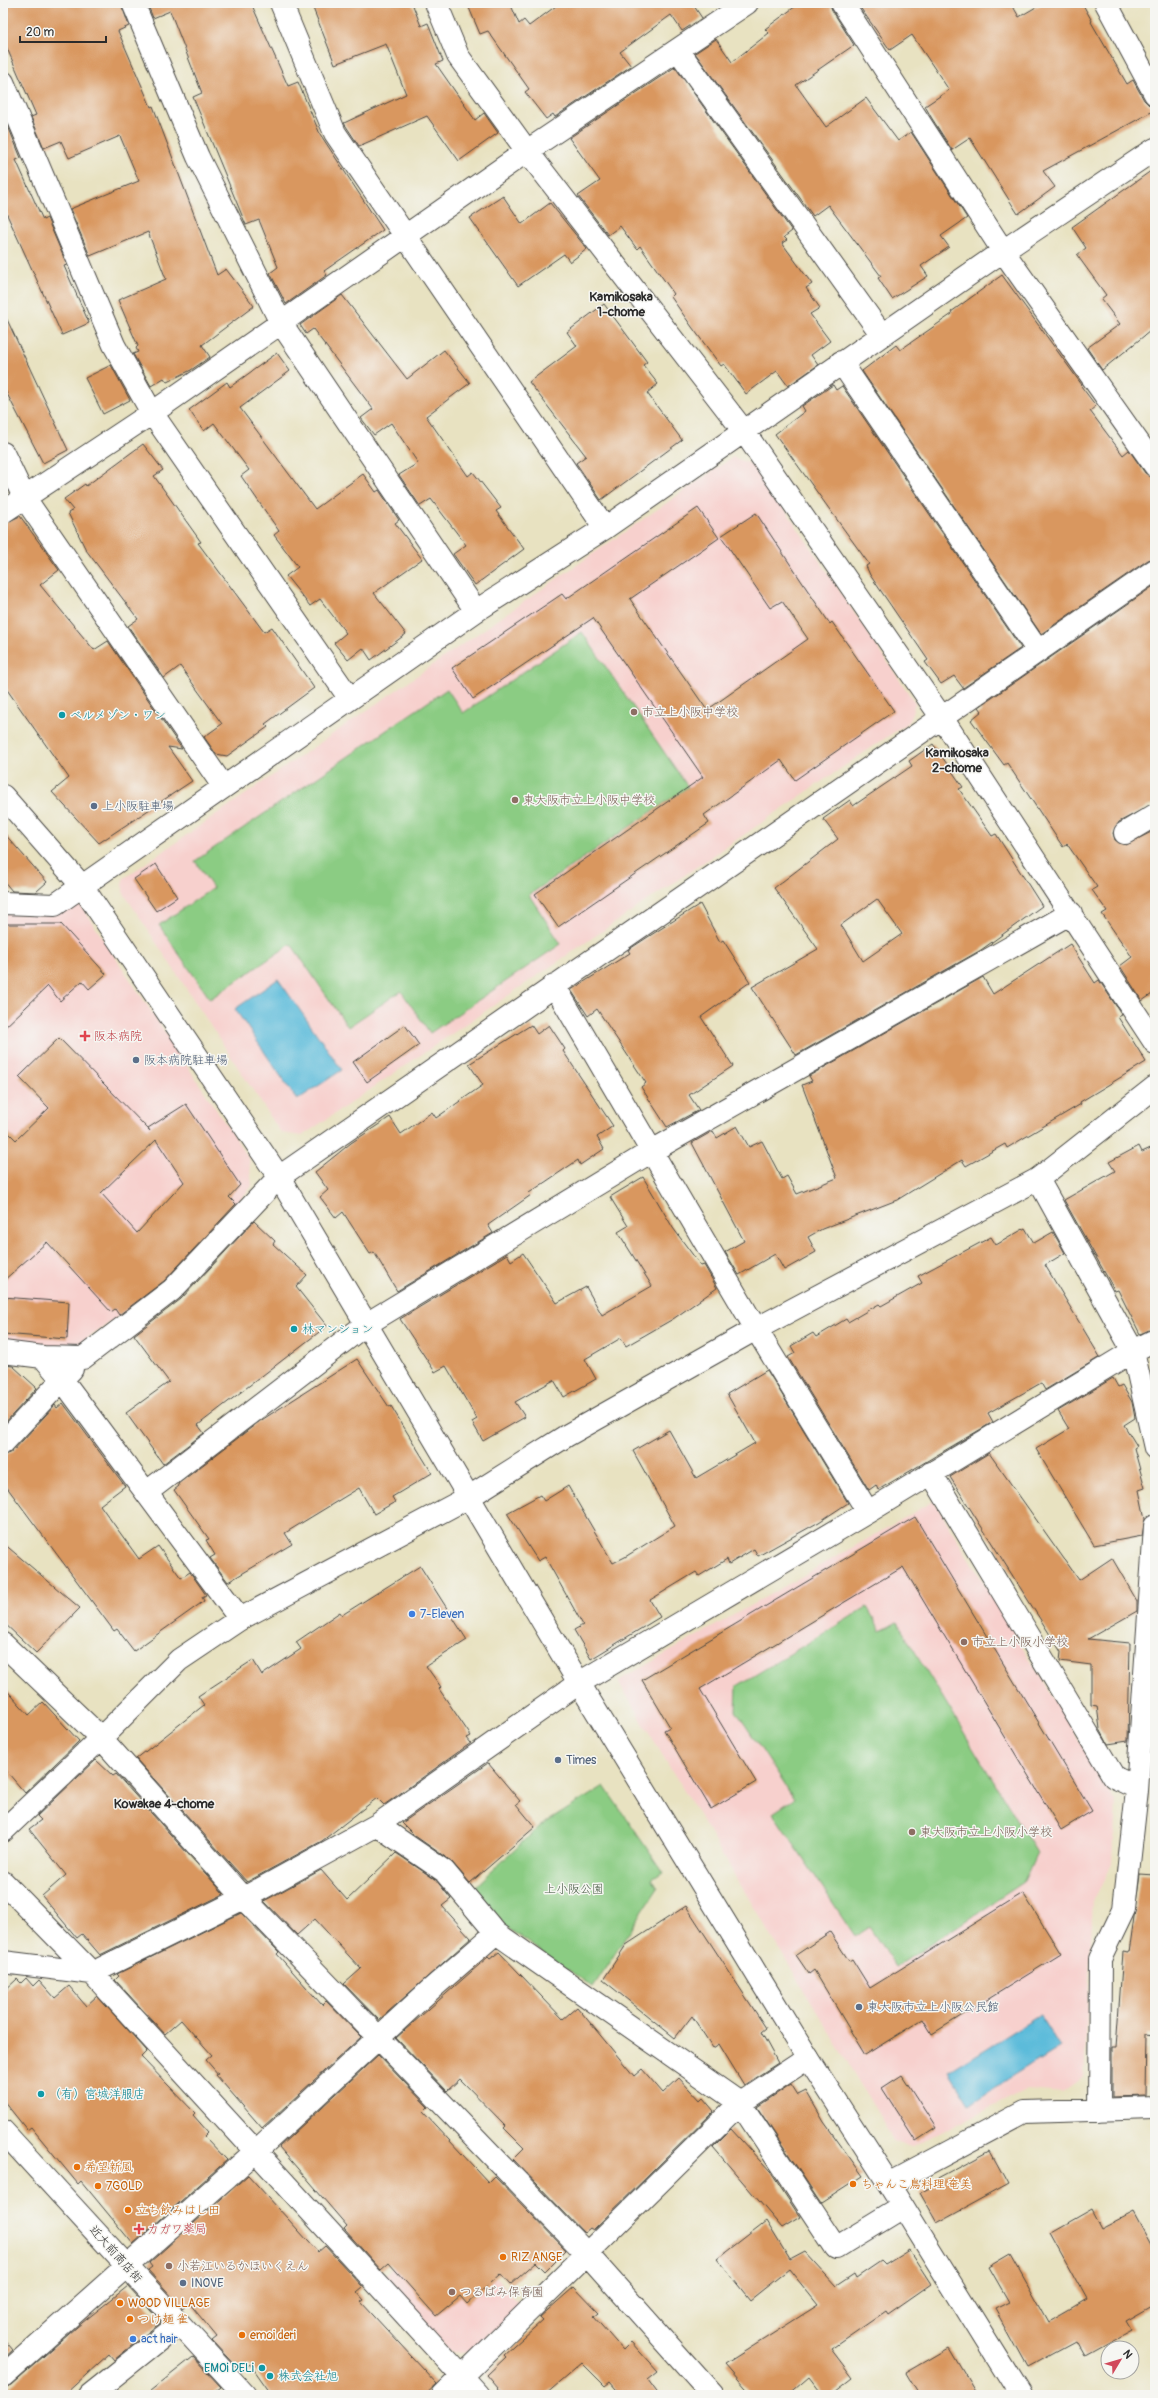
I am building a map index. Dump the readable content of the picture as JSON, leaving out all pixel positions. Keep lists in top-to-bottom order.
{
  "streets": {
    "street": ["近大前商店街"]
  },
  "districts": ["Kamikosaka 1-chome", "Kamikosaka 2-chome", "Kowakae 4-chome"],
  "parks": ["上小阪公園"],
  "places": {
    "other": [
      "市立上小阪中学校",
      "ベルメゾン・ワン",
      "東大阪市立上小阪中学校",
      "上小阪駐車場",
      "阪本病院駐車場",
      "林マンション",
      "7-Eleven",
      "市立上小阪小学校",
      "Times",
      "東大阪市立上小阪小学校",
      "東大阪市立上小阪公民館",
      "（有）宮城洋服店",
      "希望新風",
      "ちゃんこ鳥料理 奄美",
      "7GOLD",
      "立ち飲みはし田",
      "RIZ ANGE",
      "小若江いるかほいくえん",
      "INOVE",
      "つるばみ保育園",
      "WOOD VILLAGE",
      "つけ麺 雀",
      "emoi deri",
      "act hair",
      "EMOi DELi",
      "株式会社旭"
    ],
    "health": ["阪本病院", "カガワ薬局"]
  },
  "scale_bar": "20 m",
  "north": "top right"
}
